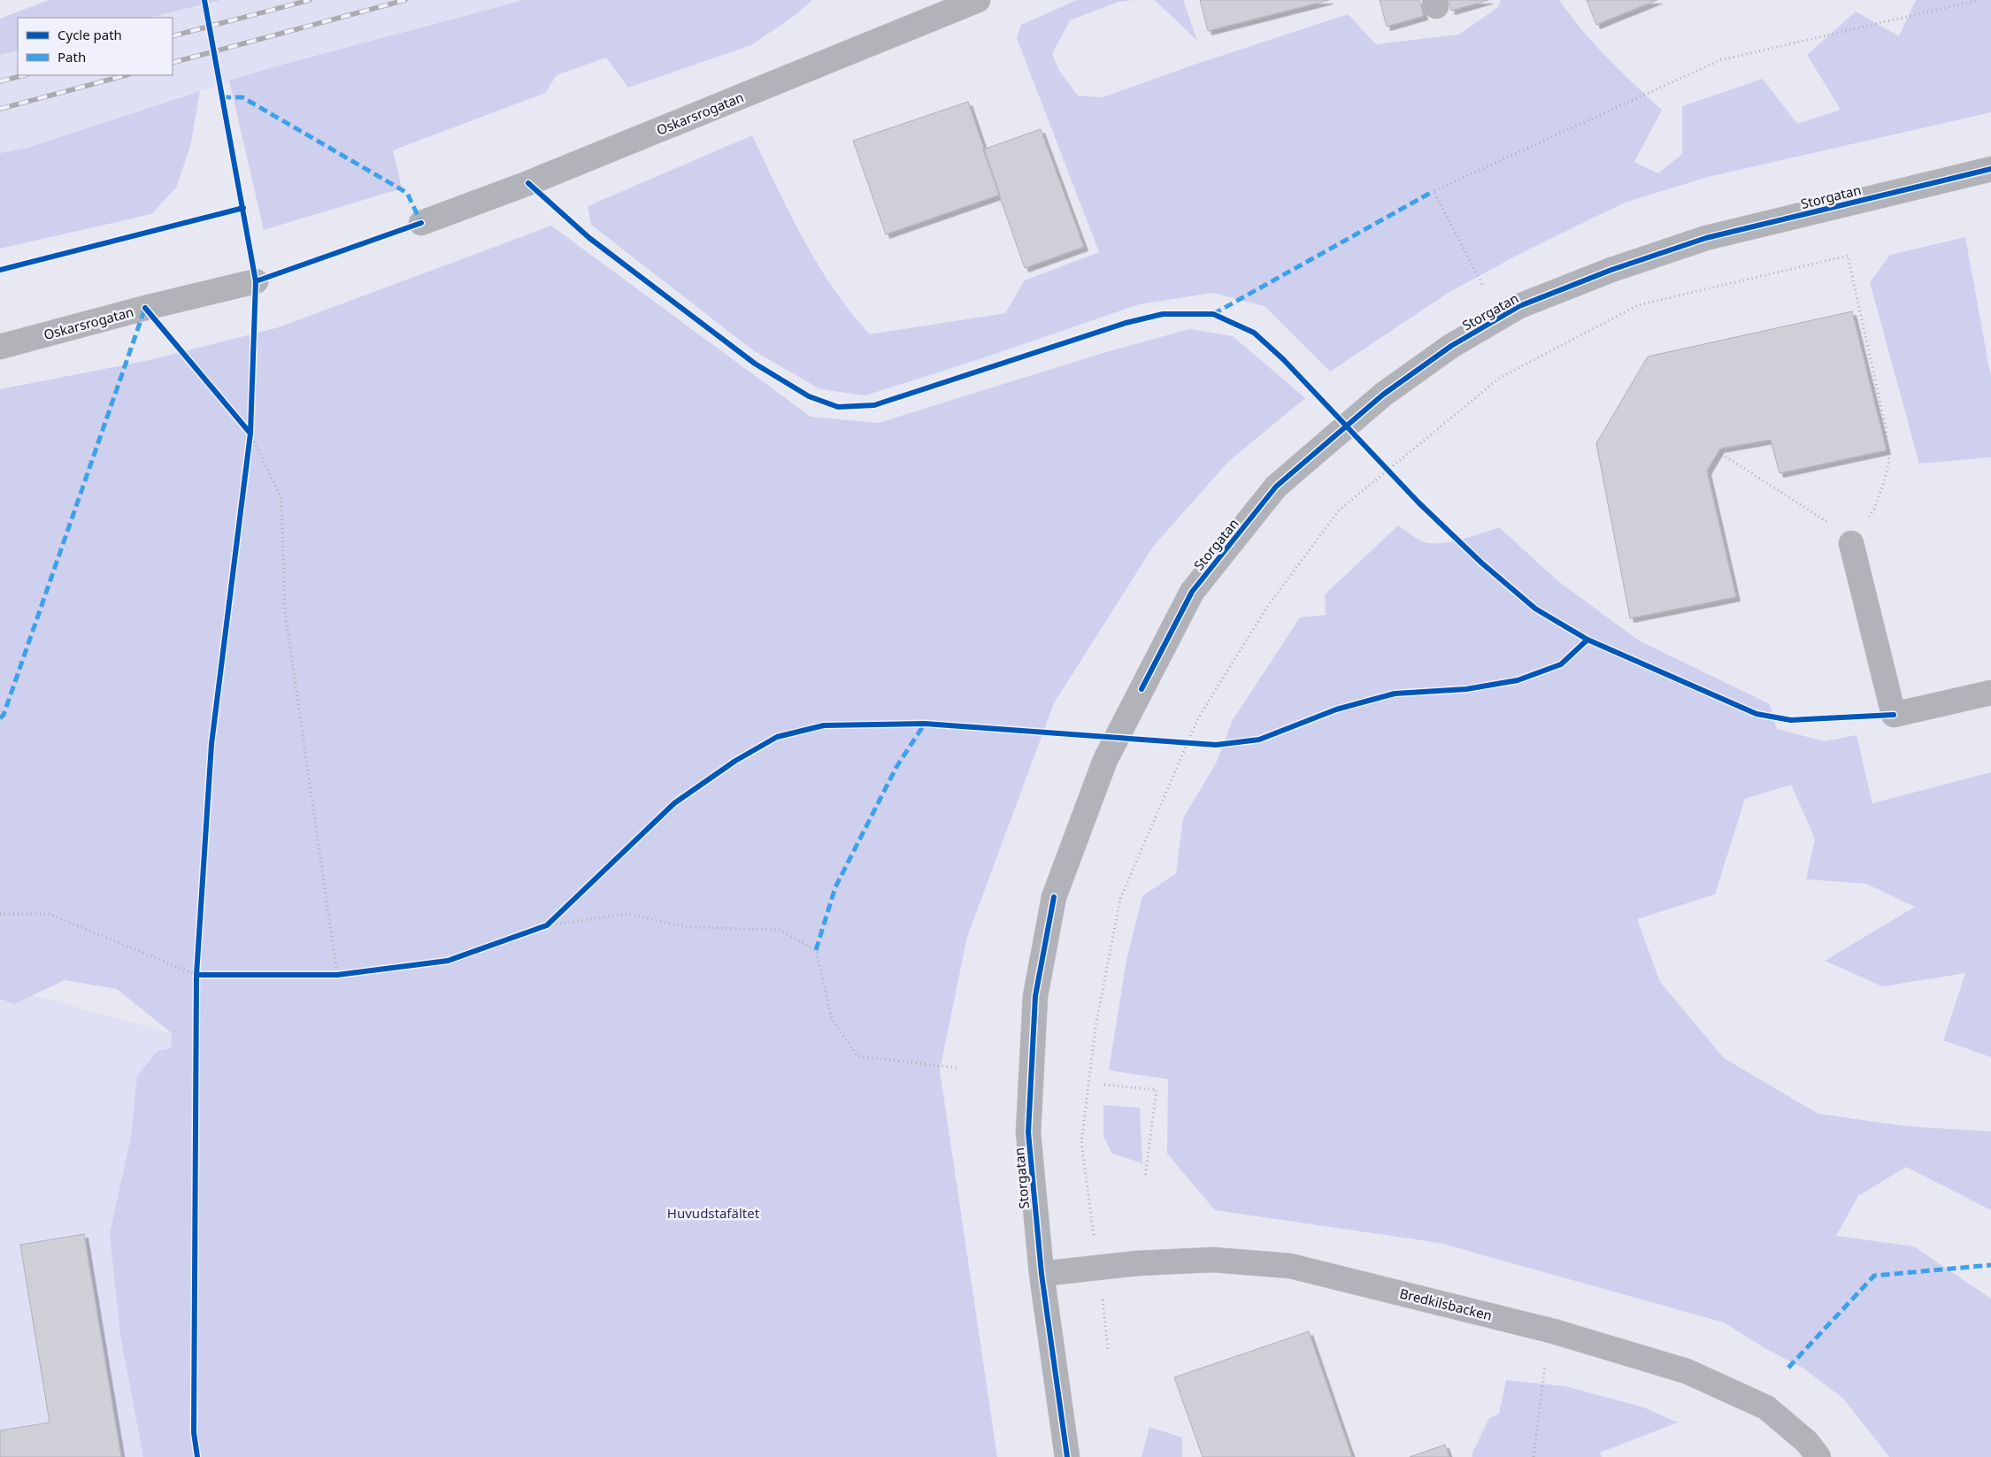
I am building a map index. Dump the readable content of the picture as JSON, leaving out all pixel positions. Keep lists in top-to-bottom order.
{
  "streets": {
    "street": ["Oskarsrogatan", "Storgatan", "Bredkilsbacken"]
  },
  "crossings": [
    ["Storgatan", "Bredkilsbacken"]
  ],
  "parks": ["Huvudstafältet"],
  "legend": ["Cycle path", "Path"]
}
